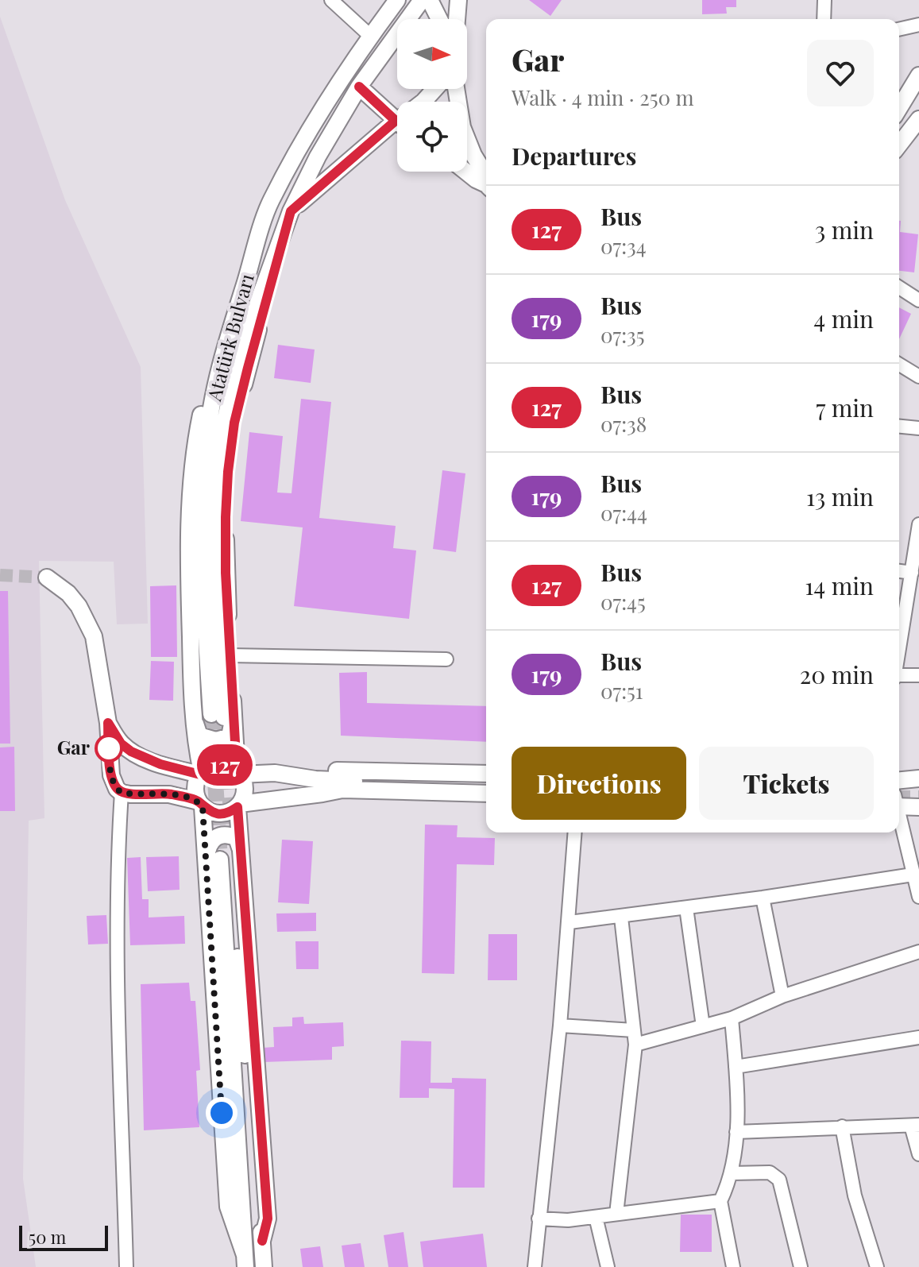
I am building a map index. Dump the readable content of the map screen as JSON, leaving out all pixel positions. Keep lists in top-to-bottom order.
{
  "streets": {
    "main road": ["Atatürk Bulvarı"]
  },
  "places": ["Gar"],
  "lines": ["bus line 127"],
  "scale_bar": "50 m",
  "north": "right",
  "page": {
    "on_map": "127",
    "heading": [
      ["Gar", "Walk · 4 min · 250 m"],
      "Departures"
    ],
    "list": [
      {
        "mark": "127",
        "name": "Bus",
        "note": "07:34",
        "value": "3 min"
      },
      {
        "mark": "179",
        "name": "Bus",
        "note": "07:35",
        "value": "4 min"
      },
      {
        "mark": "127",
        "name": "Bus",
        "note": "07:38",
        "value": "7 min"
      },
      {
        "mark": "179",
        "name": "Bus",
        "note": "07:44",
        "value": "13 min"
      },
      {
        "mark": "127",
        "name": "Bus",
        "note": "07:45",
        "value": "14 min"
      },
      {
        "mark": "179",
        "name": "Bus",
        "note": "07:51",
        "value": "20 min"
      }
    ],
    "buttons": ["Directions", "Tickets"],
    "scale": "50 m"
  }
}
